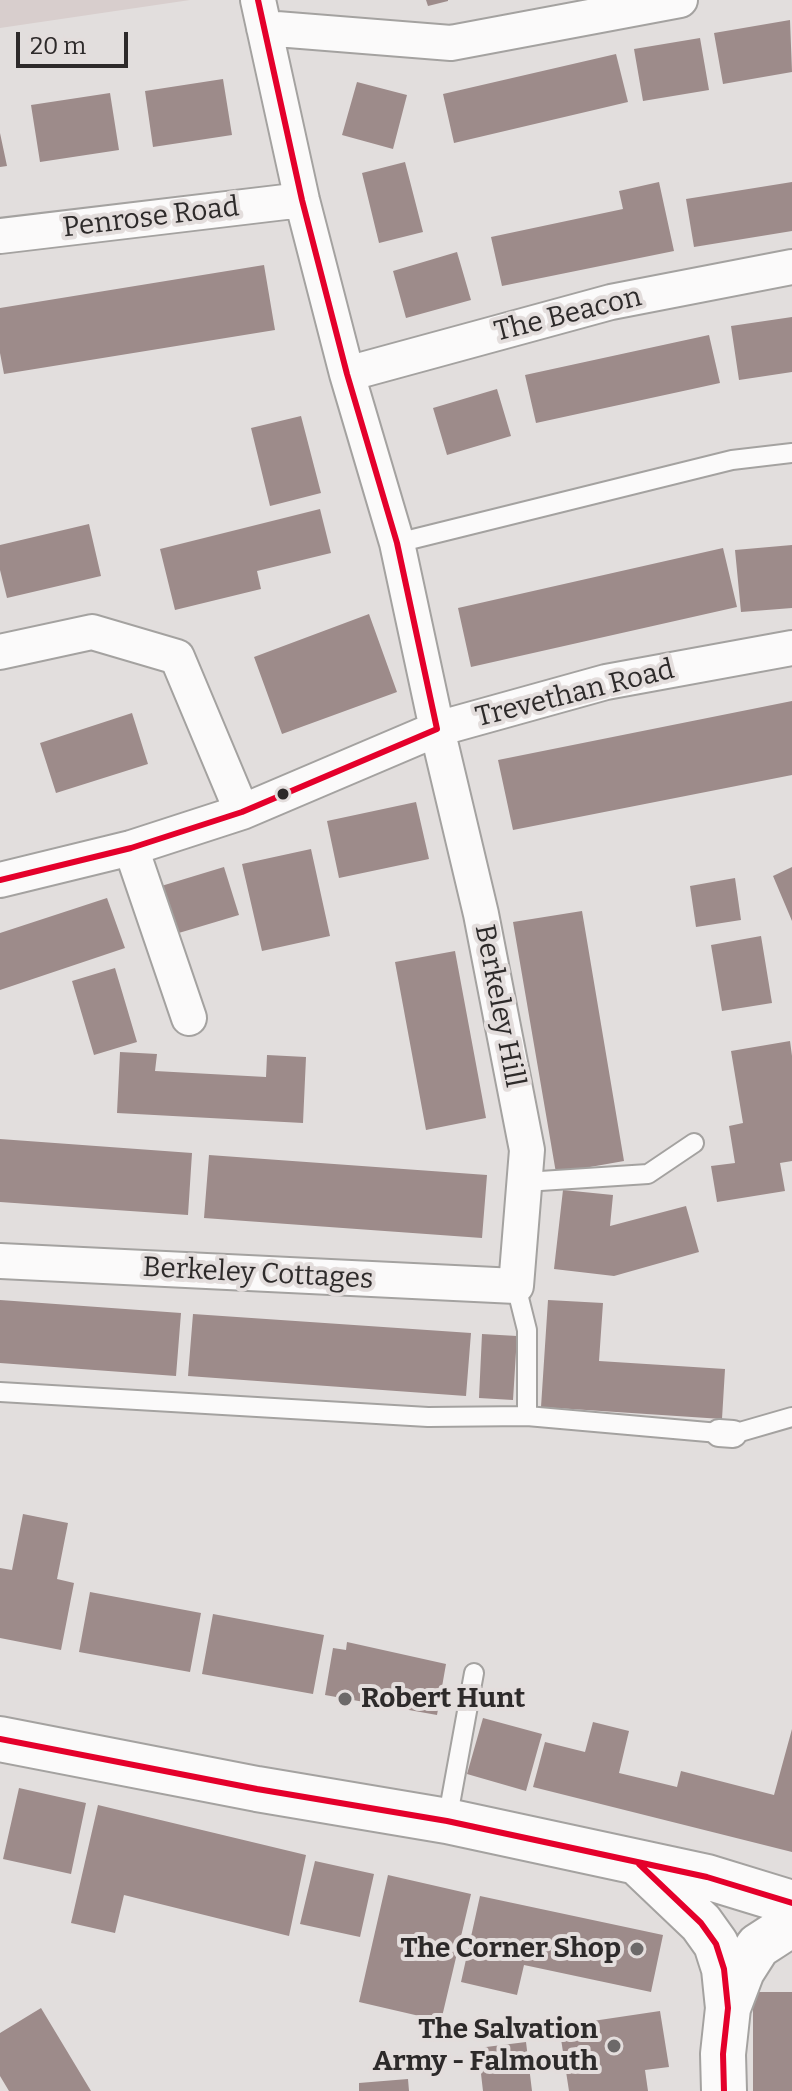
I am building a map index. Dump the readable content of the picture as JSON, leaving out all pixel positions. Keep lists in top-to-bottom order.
{
  "streets": {
    "street": [
      "Penrose Road",
      "The Beacon",
      "Trevethan Road",
      "Berkeley Hill",
      "Berkeley Cottages"
    ]
  },
  "crossings": [
    ["Penrose Road", "Berkeley Hill"],
    ["The Beacon", "Berkeley Hill"],
    ["Trevethan Road", "Berkeley Hill"],
    ["Berkeley Hill", "Berkeley Cottages"]
  ],
  "places": ["Robert Hunt", "The Corner Shop", "The Salvation Army - Falmouth"],
  "scale_bar": "20 m"
}
